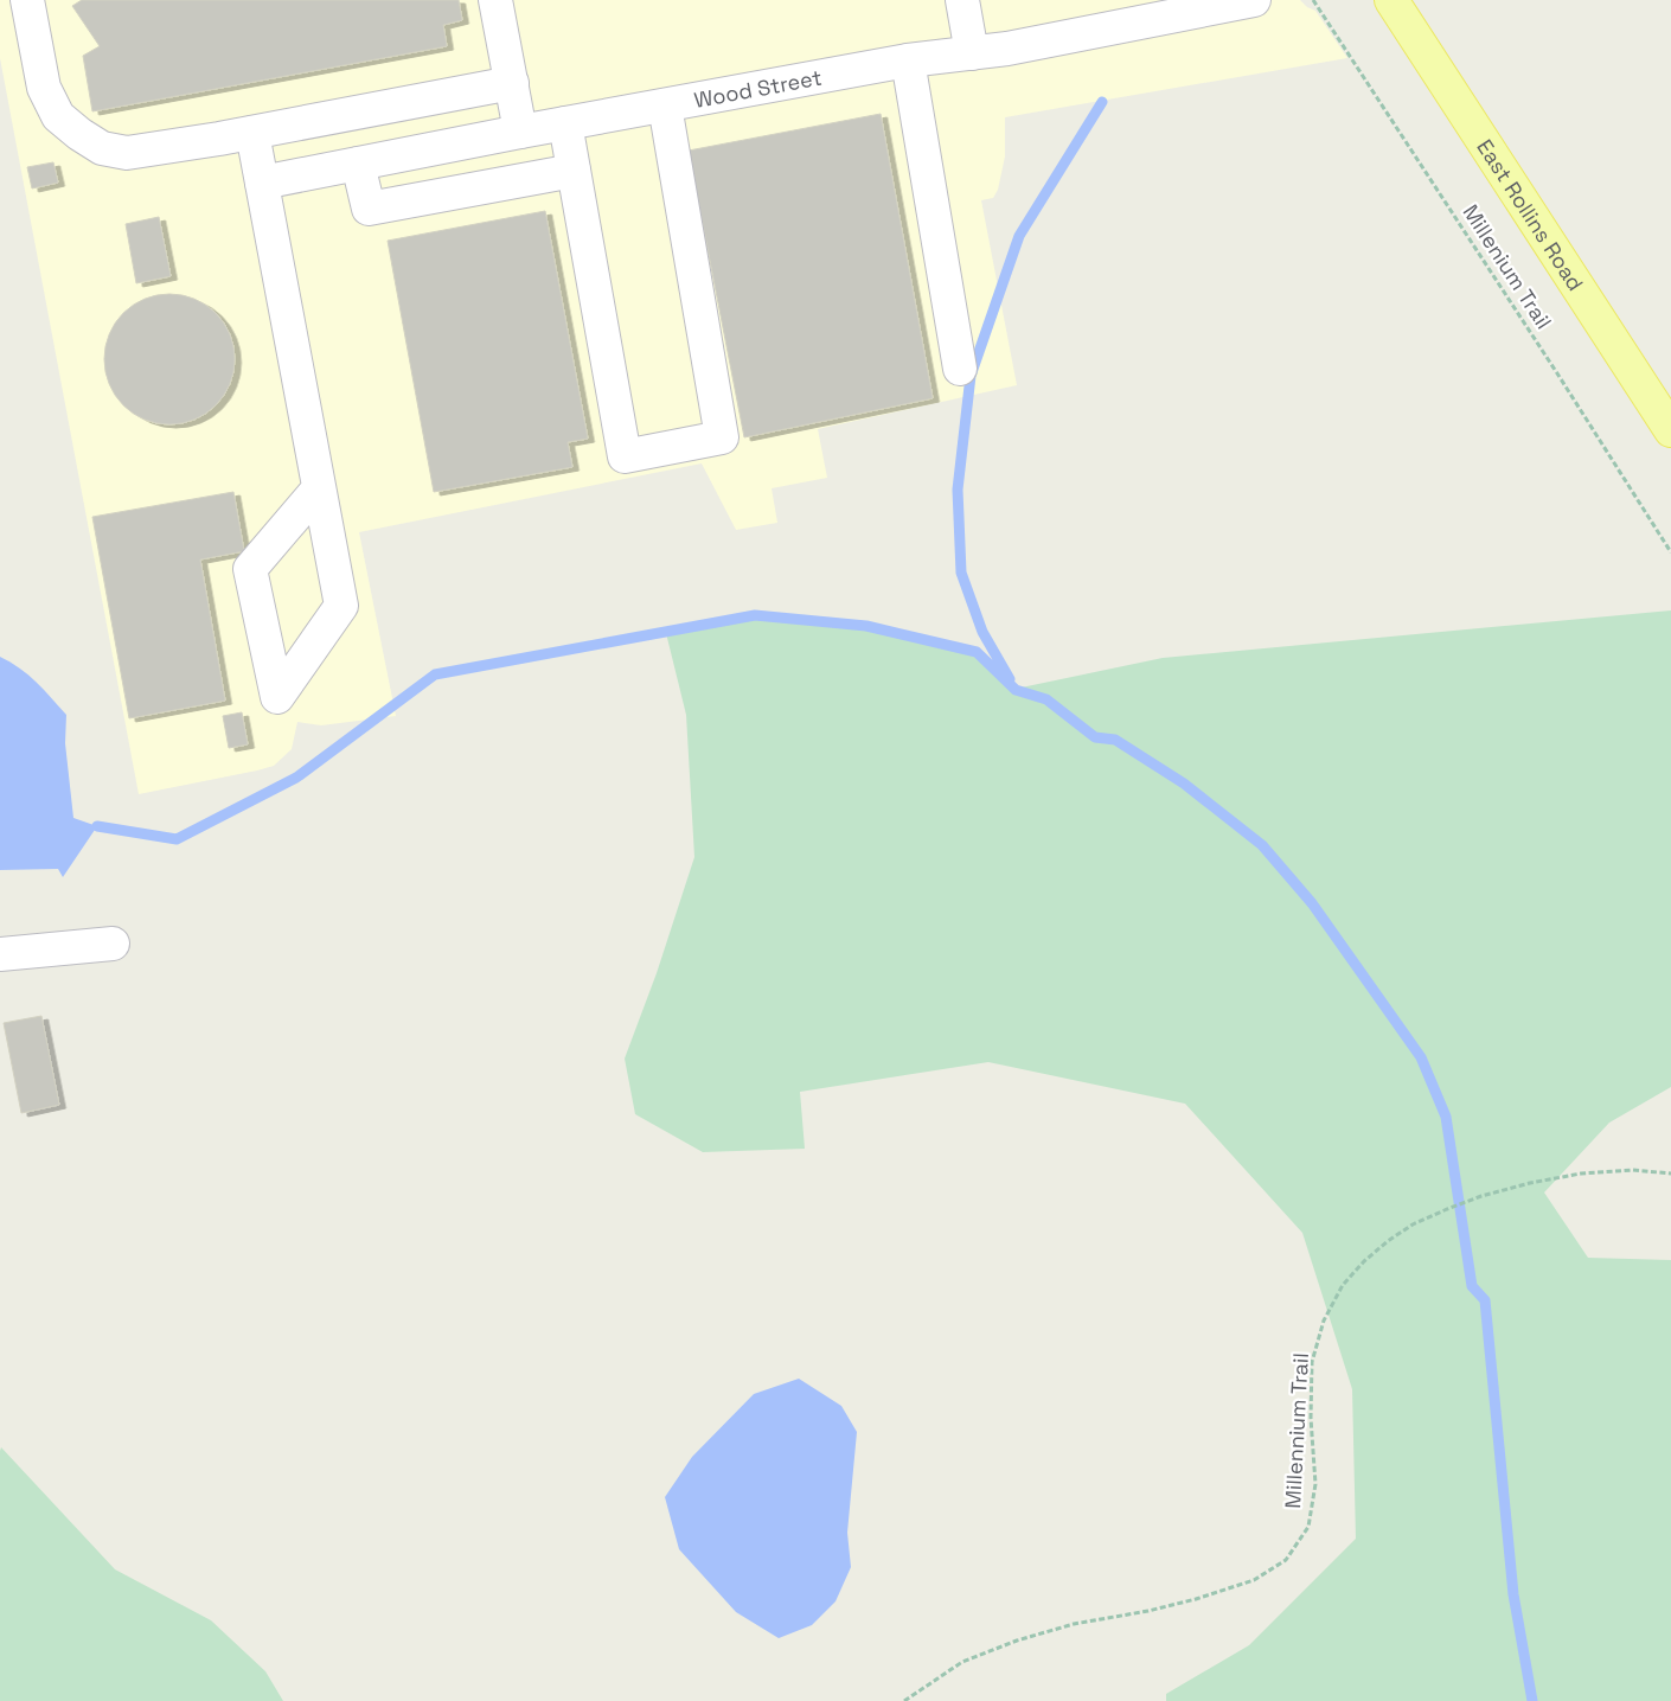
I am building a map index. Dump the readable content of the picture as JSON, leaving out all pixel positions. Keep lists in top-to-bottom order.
{
  "streets": {
    "main road": ["East Rollins Road"],
    "street": ["Wood Street"],
    "path": ["Millenium Trail", "Millennium Trail"]
  }
}
